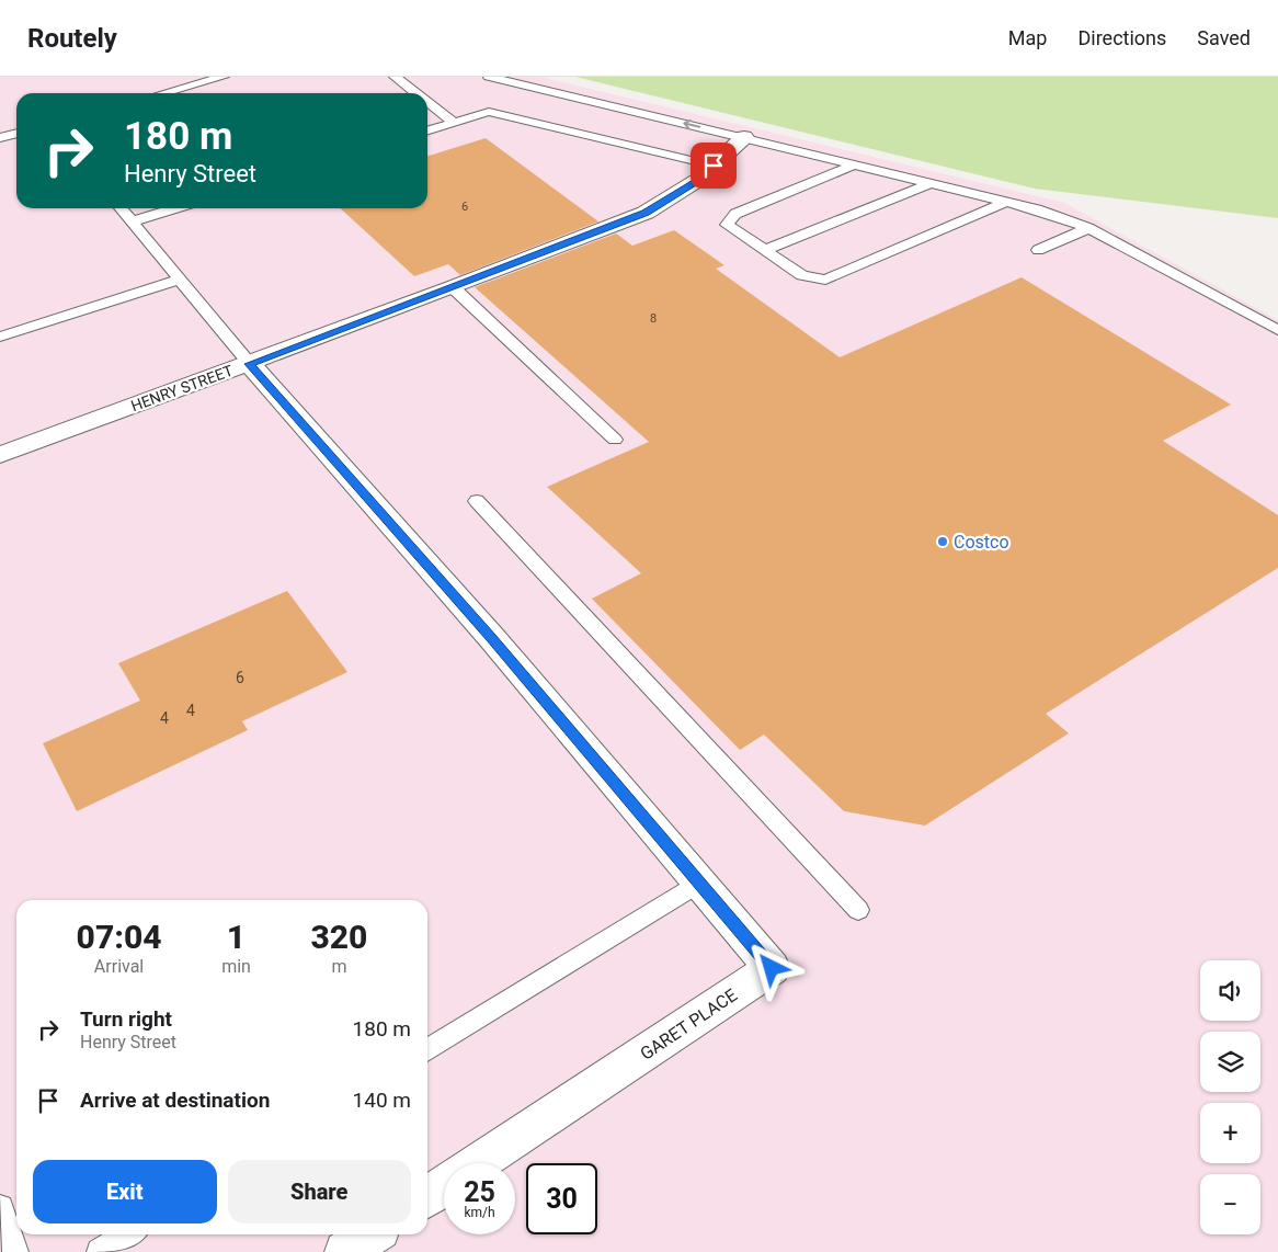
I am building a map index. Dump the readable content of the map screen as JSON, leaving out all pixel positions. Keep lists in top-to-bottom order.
{
  "streets": {
    "street": ["HENRY STREET", "GARET PLACE"]
  },
  "crossings": [
    ["HENRY STREET", "GARET PLACE"]
  ],
  "places": ["Costco"],
  "house_numbers": [
    "6",
    "8",
    "6",
    "4",
    "4"
  ],
  "page": {
    "header": "Routely",
    "nav": ["Map", "Directions", "Saved"],
    "turn": ["180 m", "Henry Street"],
    "eta": [
      "07:04",
      "Arrival",
      "1",
      "min",
      "320",
      "m"
    ],
    "map_buttons": ["+", "−"],
    "list": [
      {
        "name": "Turn right",
        "note": "Henry Street",
        "value": "180 m"
      },
      {
        "name": "Arrive at destination",
        "value": "140 m"
      }
    ],
    "buttons": ["Exit", "Share"],
    "speed": "25 km/h",
    "limit": "30"
  }
}
